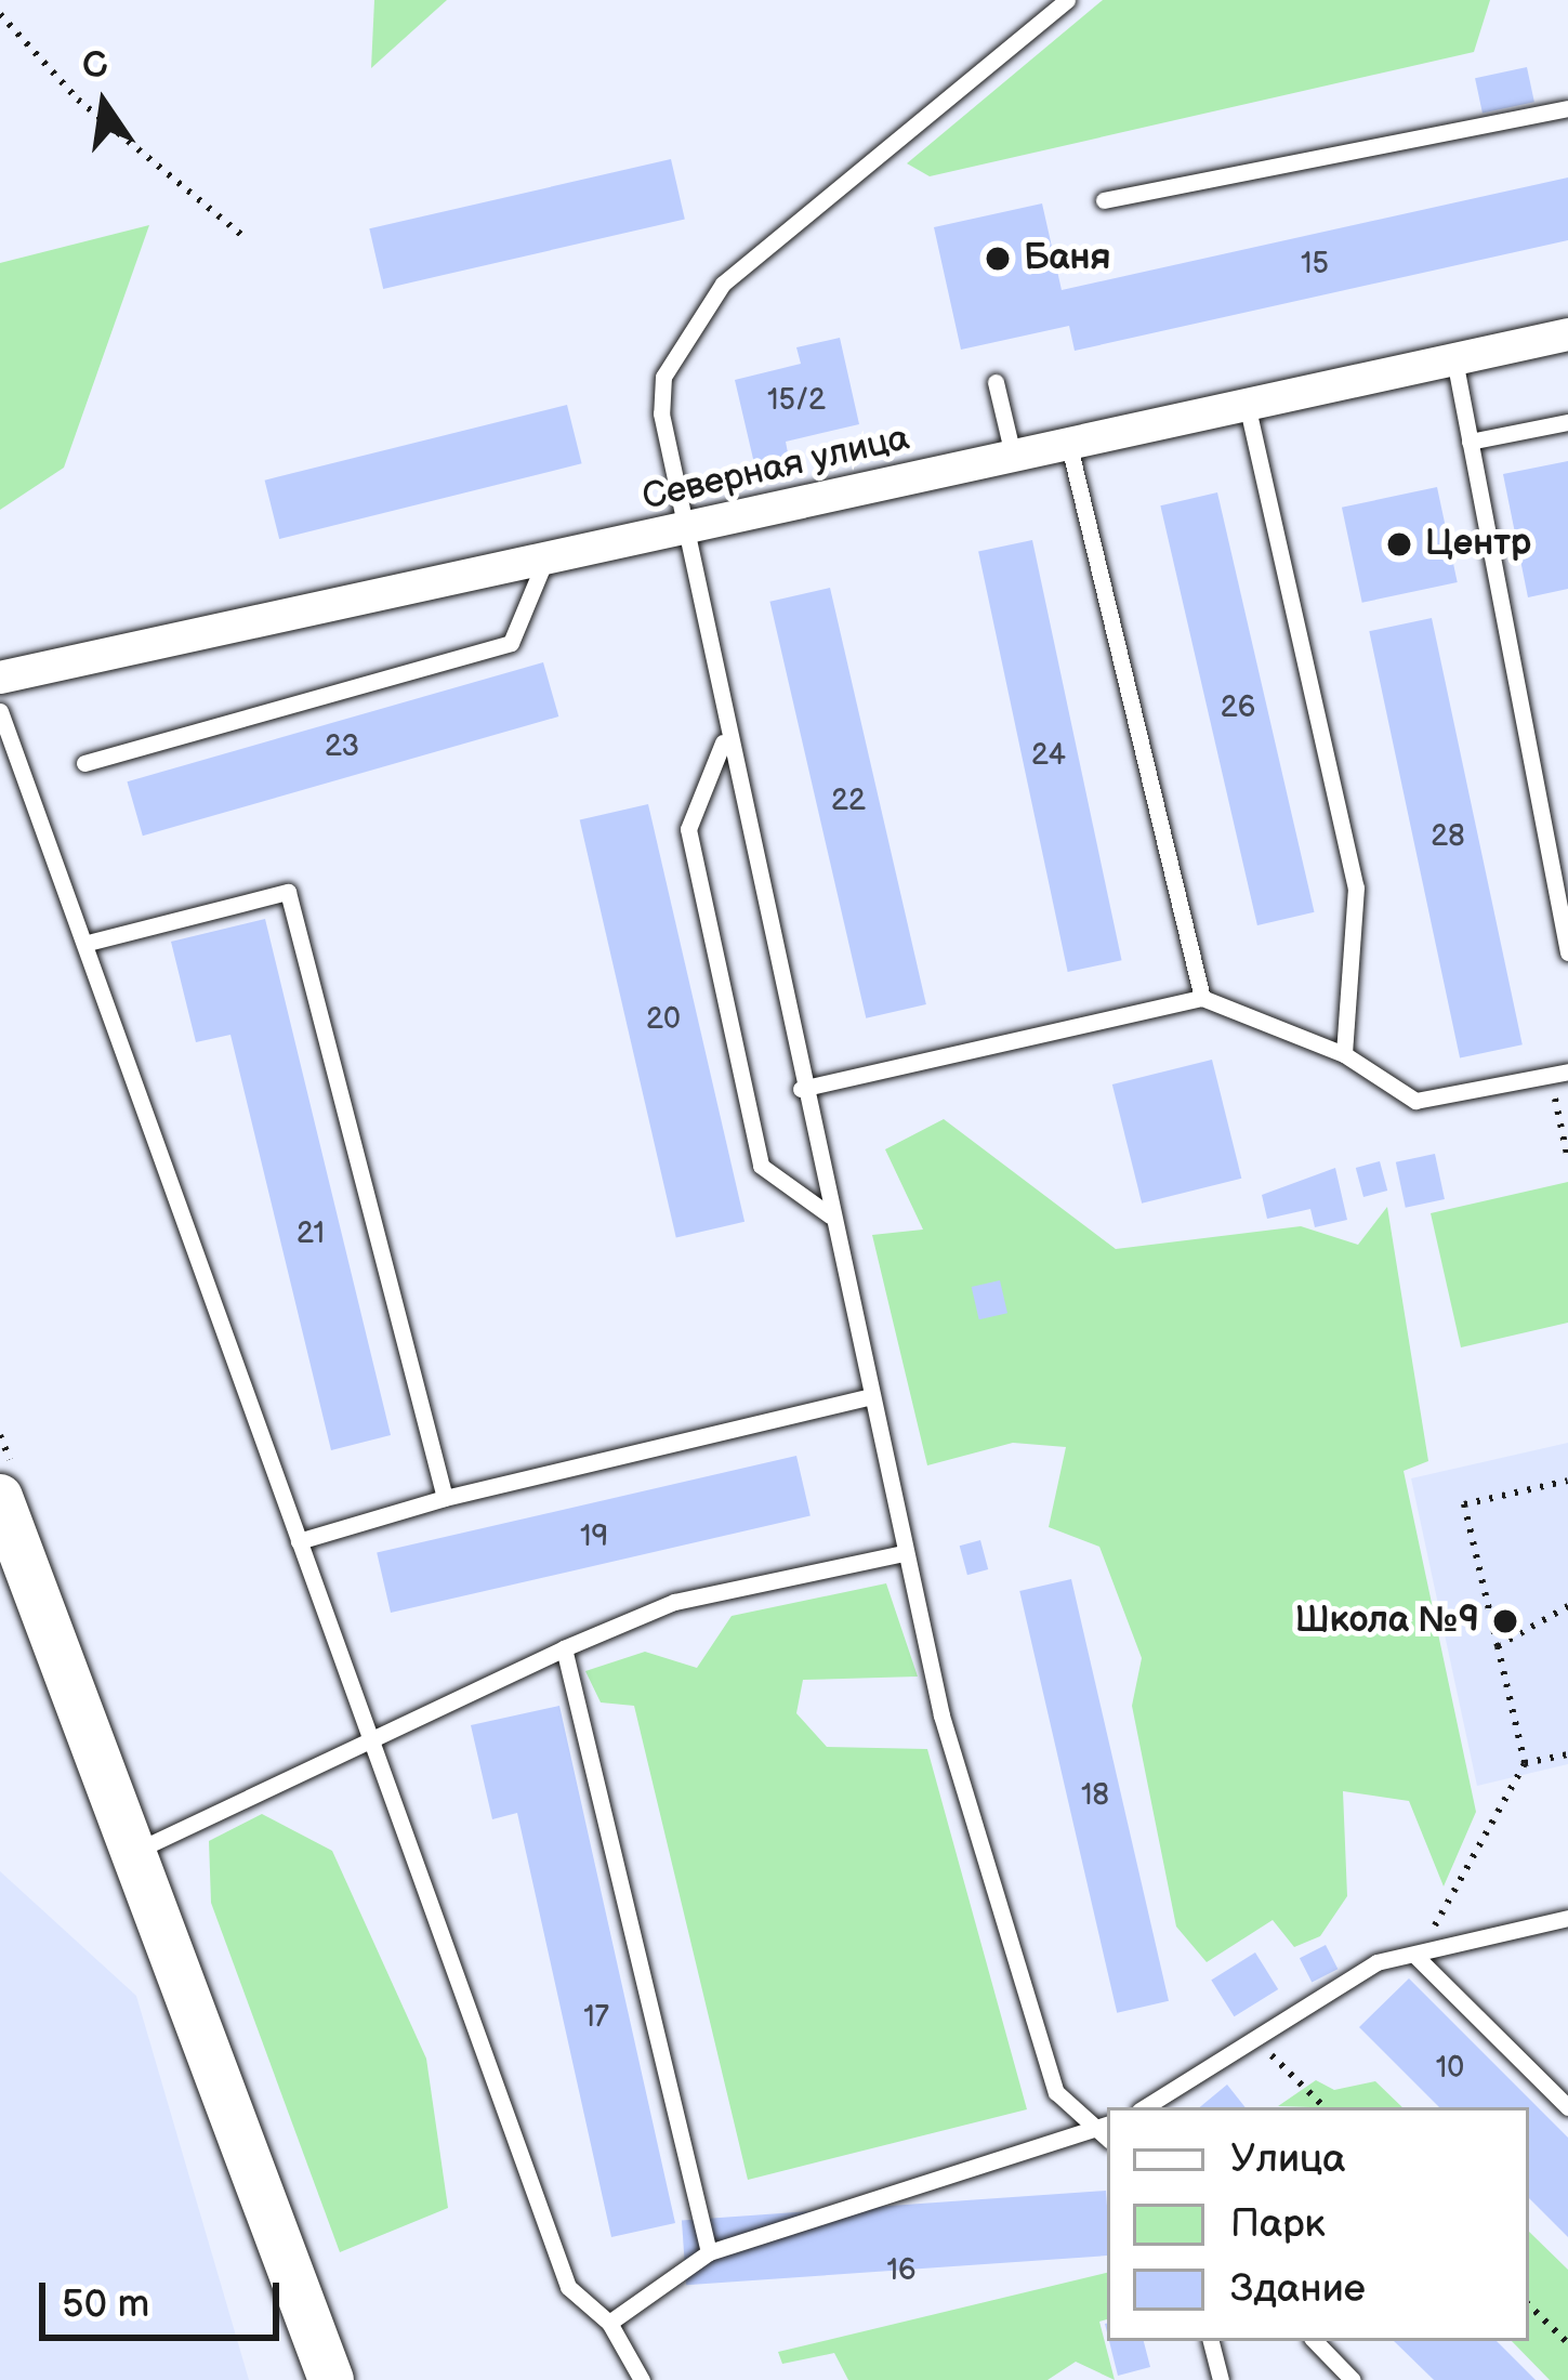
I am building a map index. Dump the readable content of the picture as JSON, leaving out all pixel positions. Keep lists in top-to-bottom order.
{
  "streets": {
    "street": ["Северная улица"]
  },
  "places": ["Баня", "Центр", "Школа №9"],
  "house_numbers": [
    "15",
    "15/2",
    "26",
    "23",
    "24",
    "22",
    "28",
    "20",
    "21",
    "19",
    "18",
    "17",
    "10",
    "16"
  ],
  "legend": ["Улица", "Парк", "Здание"],
  "scale_bar": "50 m",
  "north": "top"
}
